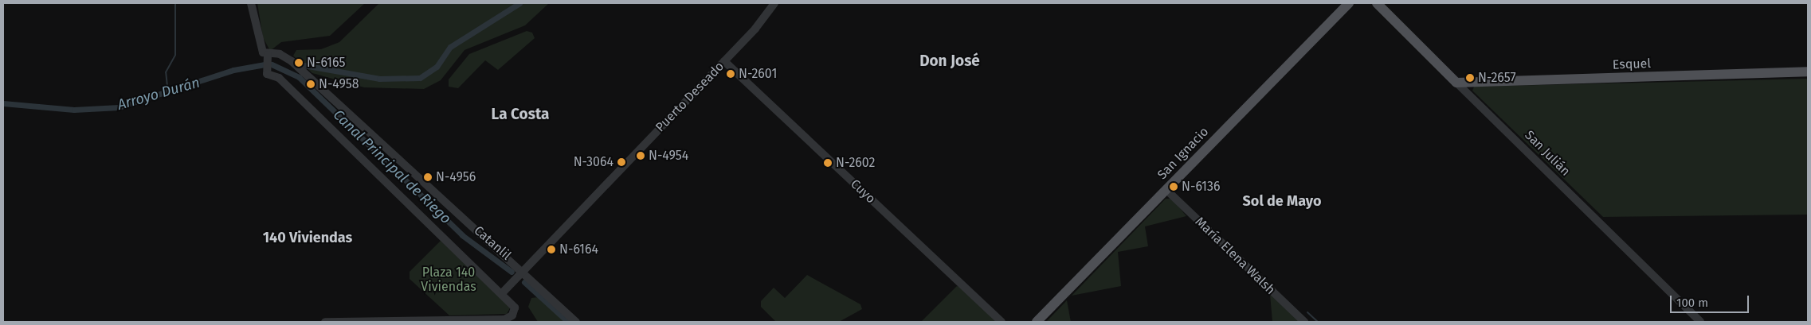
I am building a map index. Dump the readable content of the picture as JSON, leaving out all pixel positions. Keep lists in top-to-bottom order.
{
  "streets": {
    "main road": ["Esquel", "San Ignacio", "San Julián"],
    "street": [
      "Puerto Deseado",
      "Cuyo",
      "Catanlil",
      "María Elena Walsh"
    ]
  },
  "crossings": [
    ["Esquel", "San Julián"],
    ["Puerto Deseado", "Cuyo"],
    ["Puerto Deseado", "Catanlil"],
    ["San Ignacio", "María Elena Walsh"]
  ],
  "districts": [
    "Don José",
    "La Costa",
    "Sol de Mayo",
    "140 Viviendas"
  ],
  "water": ["Arroyo Durán", "Canal Principal de Riego"],
  "parks": ["Plaza 140 Viviendas"],
  "places": [
    "N-6165",
    "N-2601",
    "N-2657",
    "N-4958",
    "N-4954",
    "N-3064",
    "N-2602",
    "N-4956",
    "N-6136",
    "N-6164"
  ],
  "scale_bar": "100 m"
}
